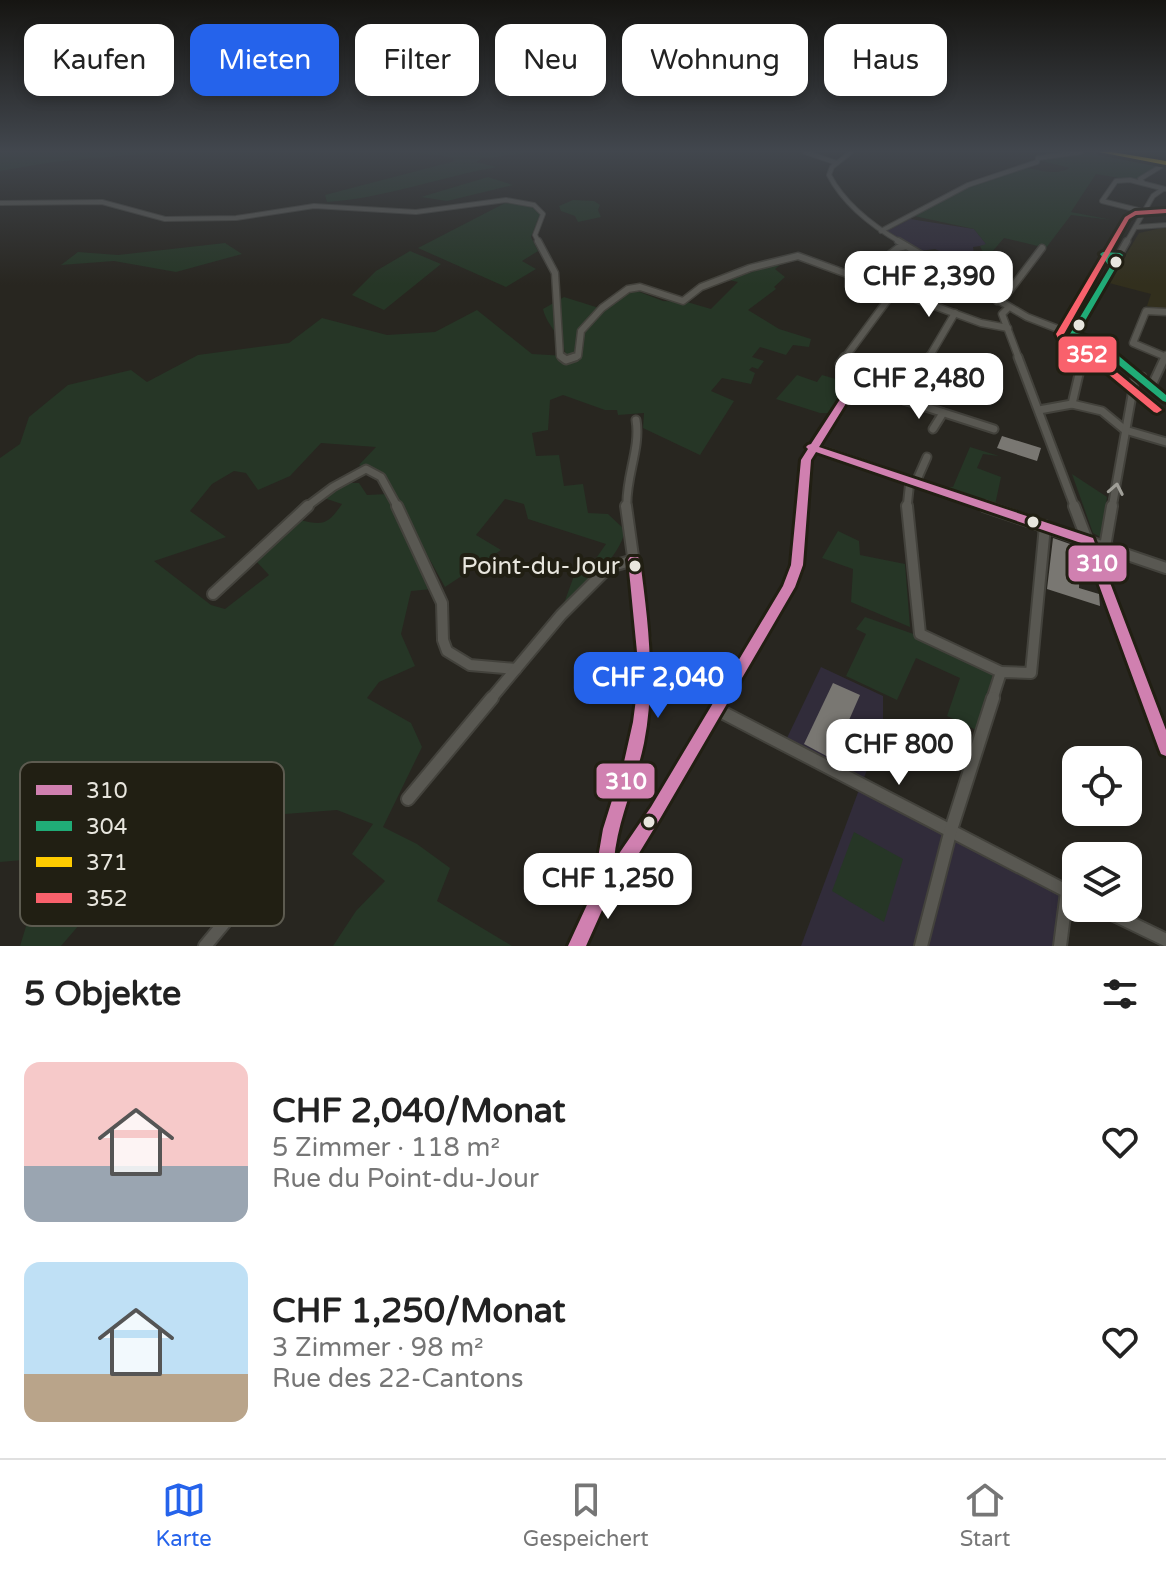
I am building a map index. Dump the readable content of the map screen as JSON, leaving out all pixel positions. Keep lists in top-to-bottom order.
{
  "places": ["Point-du-Jour"],
  "lines": ["transit line 352", "transit line 304", "transit line 310"],
  "legend": [
    "310",
    "304",
    "371",
    "352"
  ],
  "page": {
    "chip": [
      "Kaufen",
      "Mieten",
      "Filter",
      "Neu",
      "Wohnung",
      "Haus"
    ],
    "price": [
      "CHF 2,390",
      "CHF 2,480",
      "CHF 2,040",
      "CHF 800",
      "CHF 1,250"
    ],
    "heading": "5 Objekte",
    "list": [
      {
        "name": "CHF 2,040/Monat",
        "note": "5 Zimmer · 118 m² · Rue du Point-du-Jour"
      },
      {
        "name": "CHF 1,250/Monat",
        "note": "3 Zimmer · 98 m² · Rue des 22-Cantons"
      }
    ],
    "tabs": ["Karte", "Gespeichert", "Start"]
  }
}
